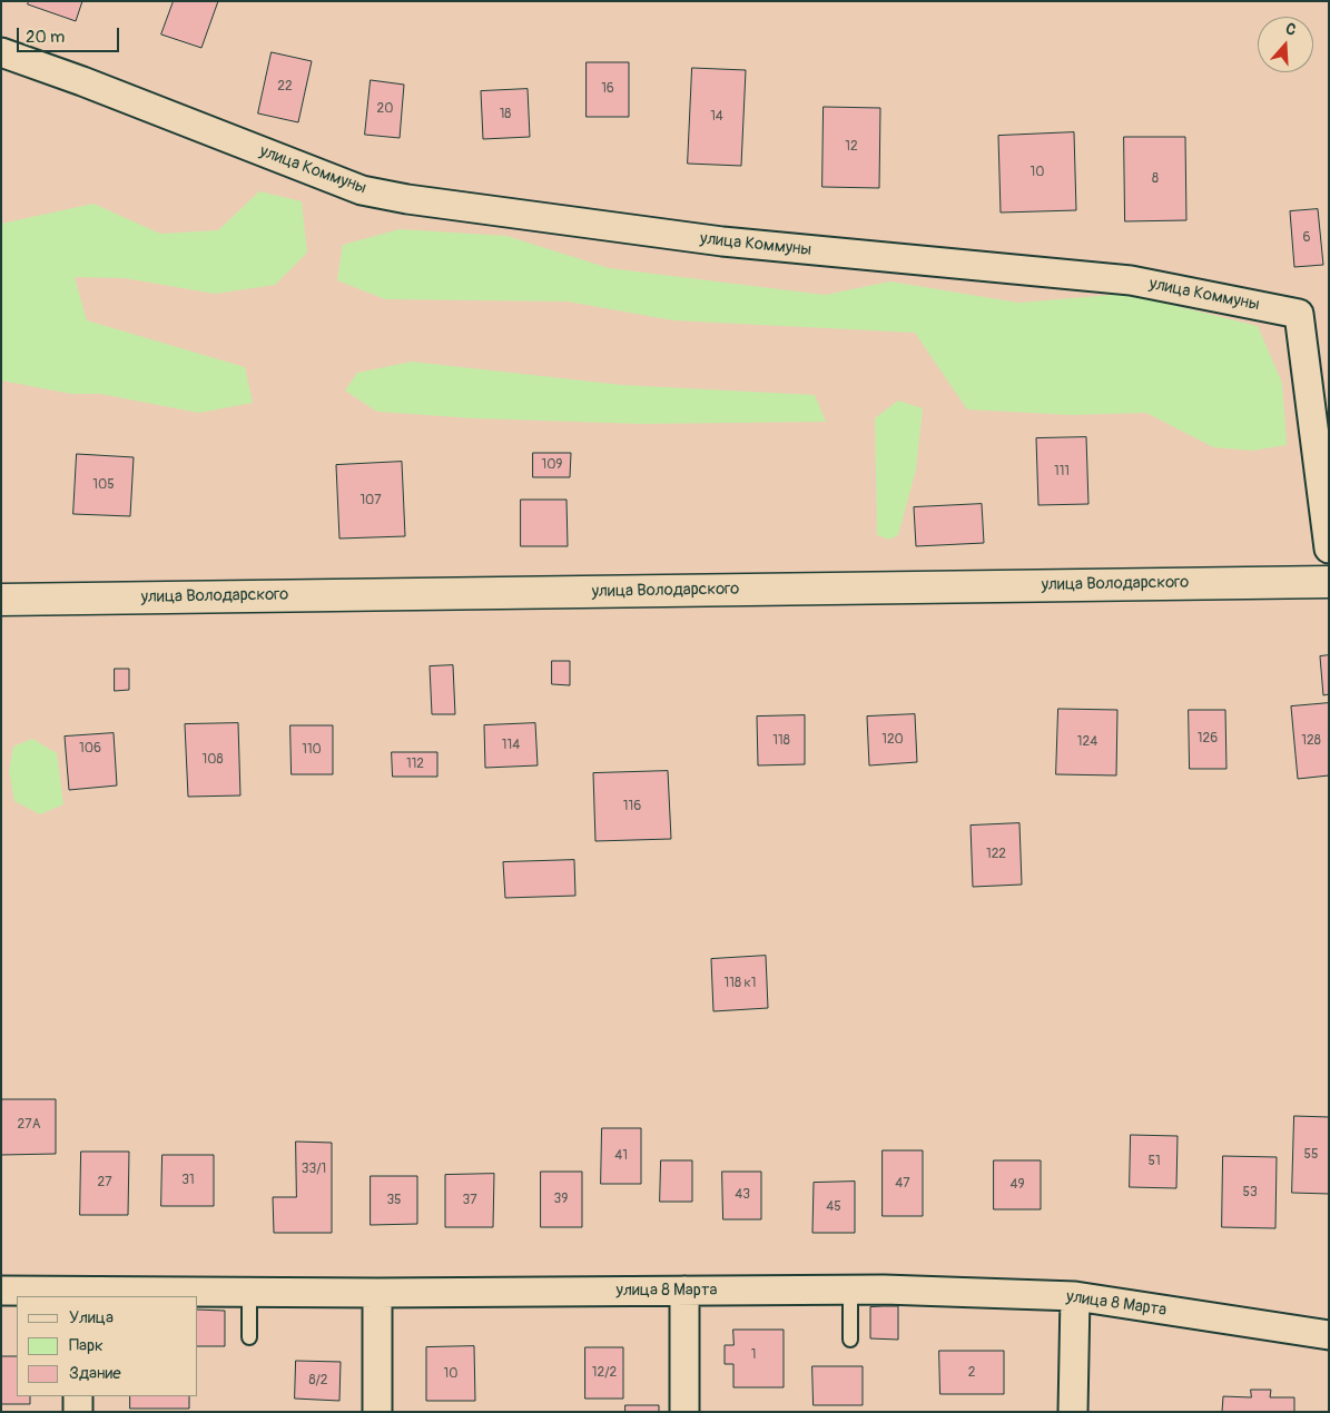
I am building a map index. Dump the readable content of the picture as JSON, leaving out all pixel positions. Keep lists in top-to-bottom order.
{
  "streets": {
    "main road": ["улица Володарского"],
    "street": ["улица Коммуны", "улица 8 Марта"]
  },
  "house_numbers": [
    "22",
    "16",
    "20",
    "18",
    "14",
    "12",
    "10",
    "8",
    "6",
    "109",
    "111",
    "105",
    "107",
    "126",
    "120",
    "118",
    "128",
    "124",
    "114",
    "106",
    "110",
    "108",
    "112",
    "116",
    "122",
    "118 к1",
    "27А",
    "55",
    "41",
    "51",
    "33/1",
    "31",
    "27",
    "47",
    "49",
    "53",
    "43",
    "39",
    "35",
    "37",
    "45",
    "1",
    "12/2",
    "2",
    "10",
    "8/2"
  ],
  "legend": ["Улица", "Парк", "Здание"],
  "scale_bar": "20 m",
  "north": "top"
}
